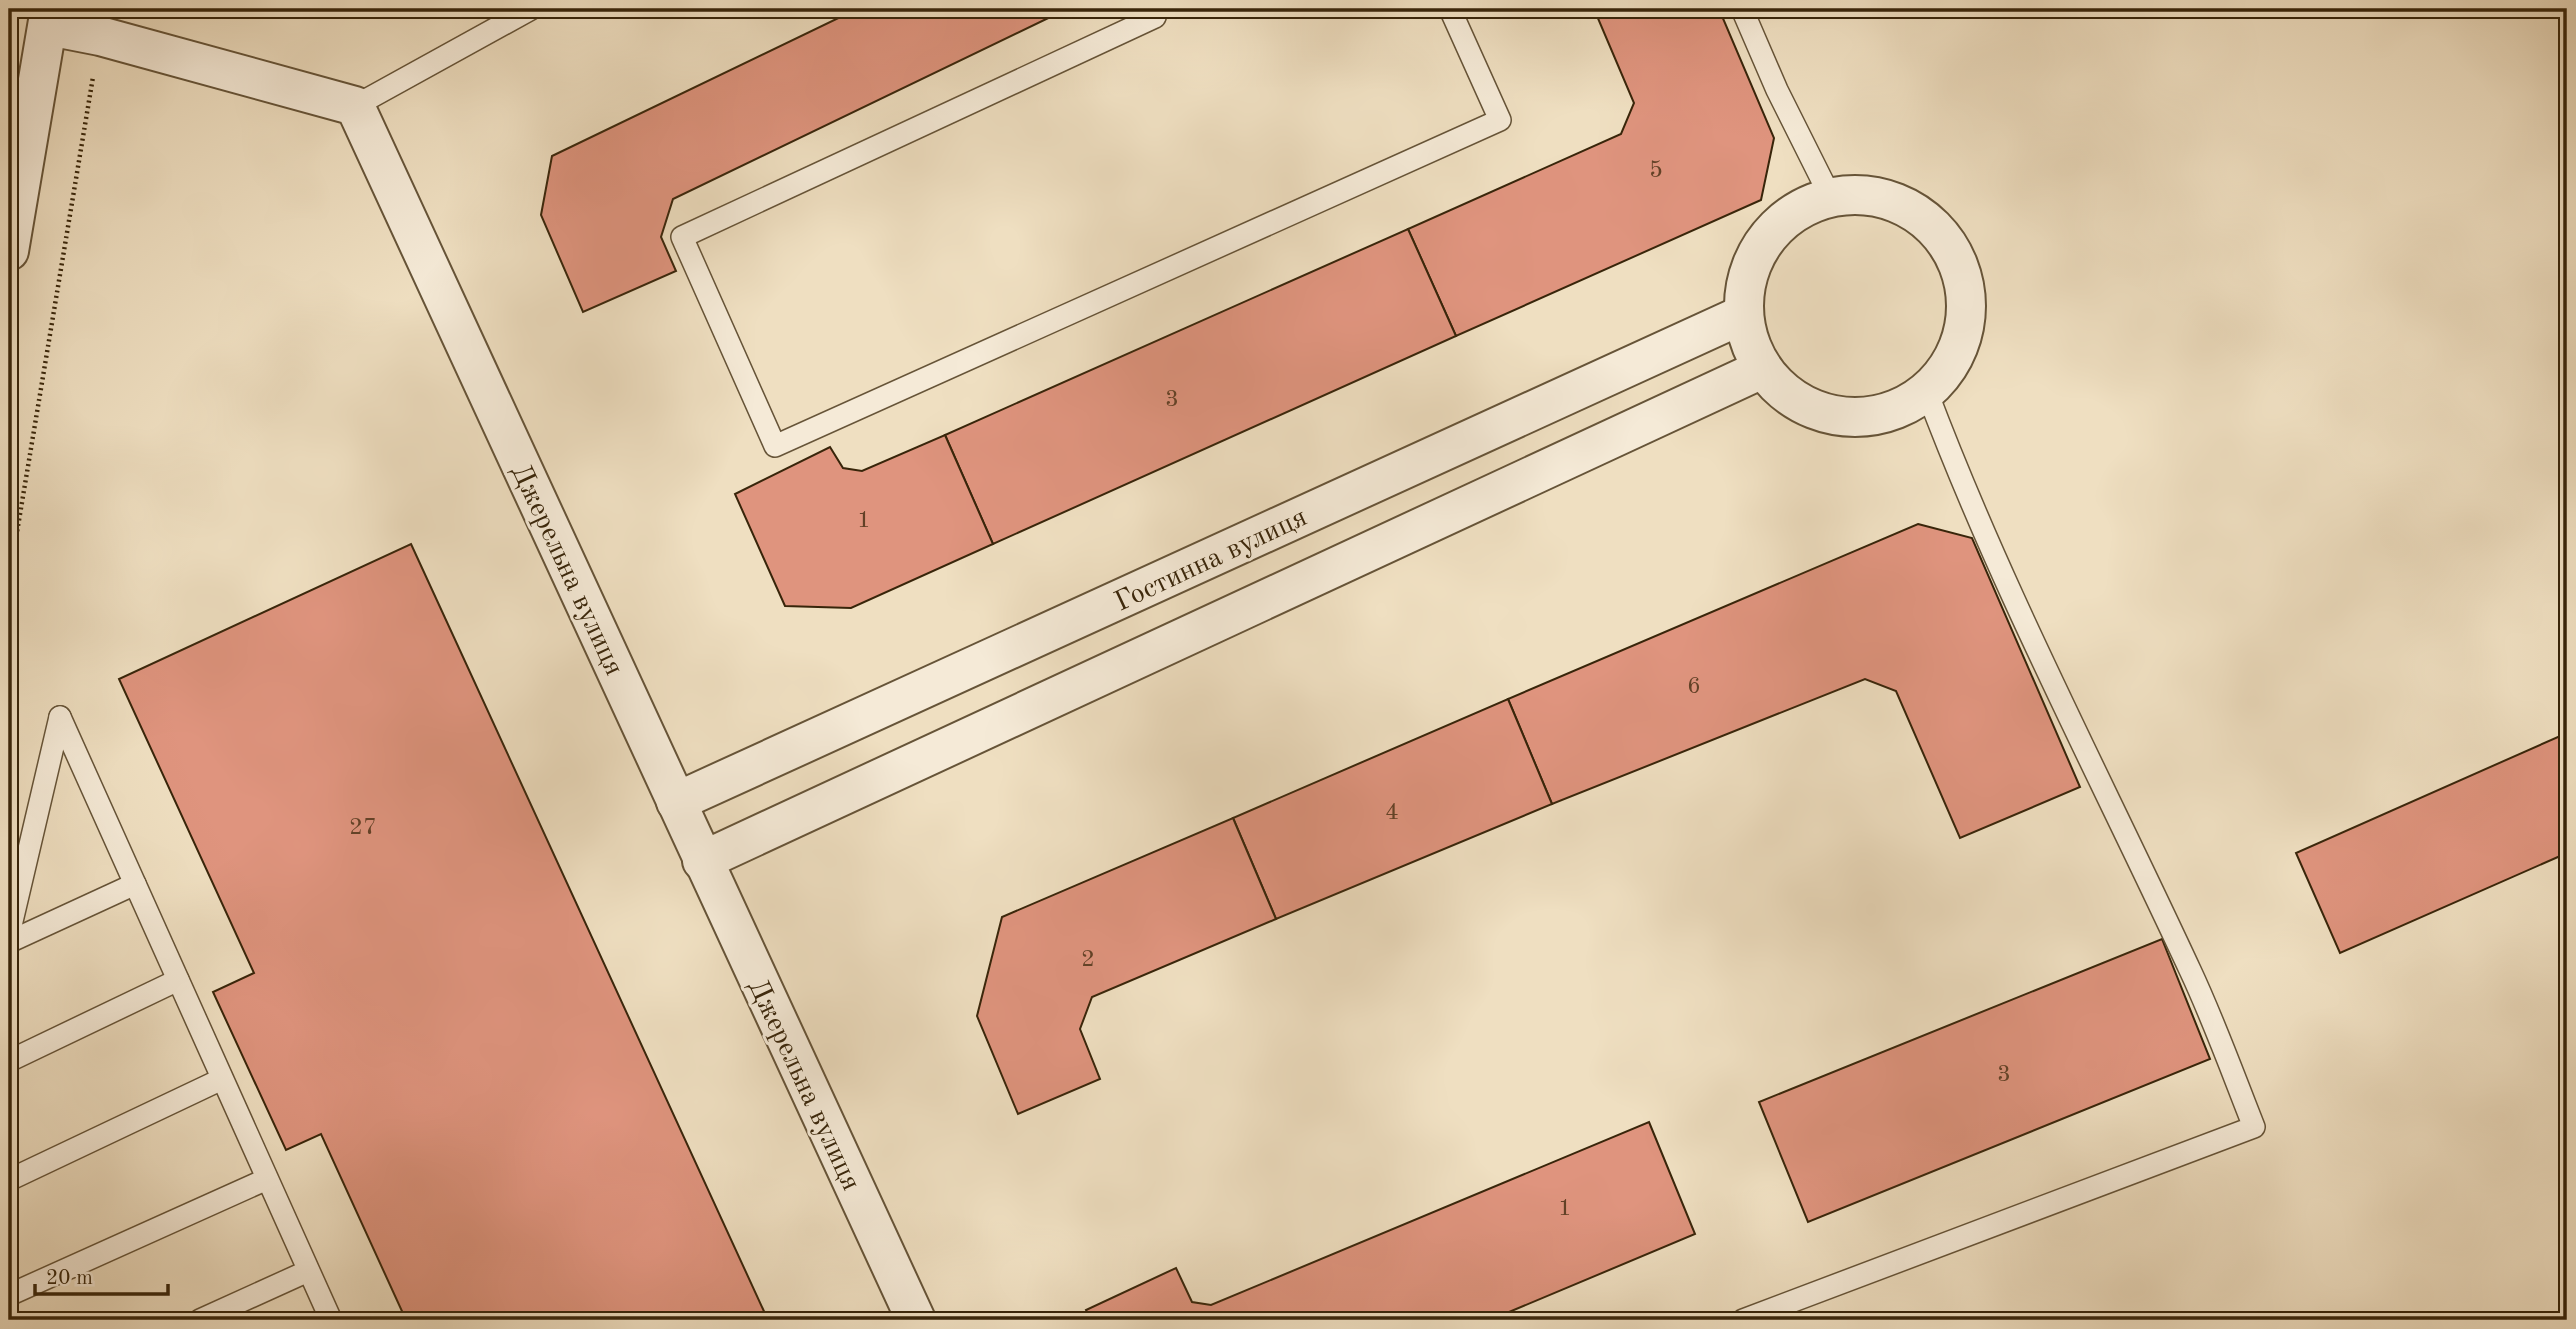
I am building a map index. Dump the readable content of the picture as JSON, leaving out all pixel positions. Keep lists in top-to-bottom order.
{
  "streets": {
    "street": ["Гостинна вулиця", "Джерельна вулиця"]
  },
  "crossings": [
    ["Гостинна вулиця", "Джерельна вулиця"]
  ],
  "house_numbers": [
    "5",
    "3",
    "1",
    "6",
    "4",
    "27",
    "2",
    "3",
    "1"
  ],
  "scale_bar": "20 m"
}
